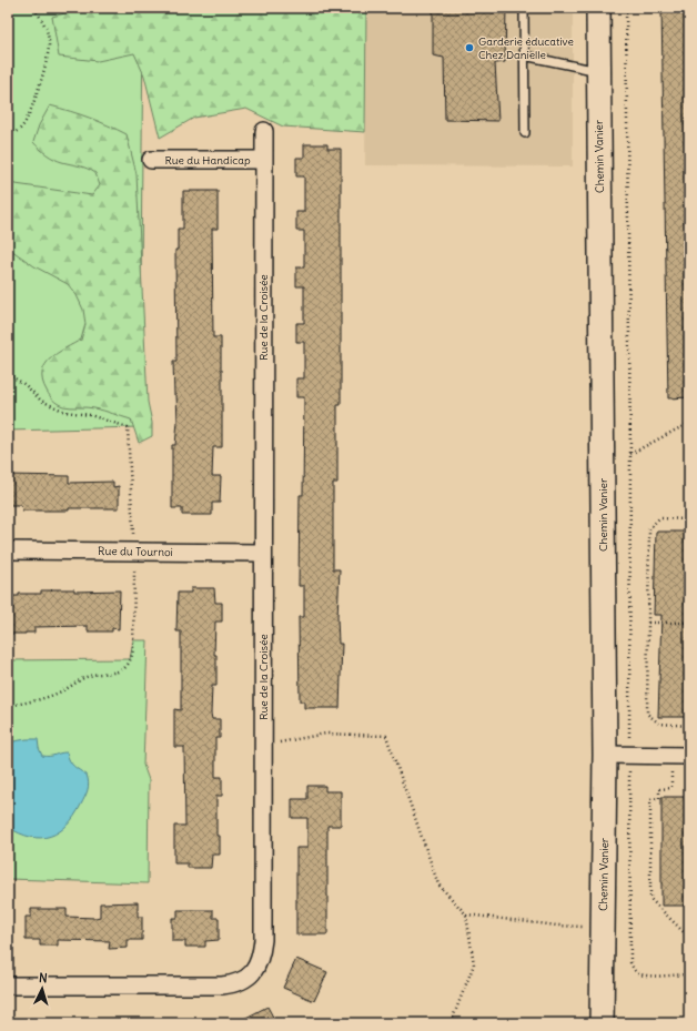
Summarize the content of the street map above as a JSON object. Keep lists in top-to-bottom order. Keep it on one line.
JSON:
{"streets":{"main road":["Chemin Vanier"],"street":["Rue du Handicap","Rue de la Croisée","Rue du Tournoi"]},"crossings":[["Rue du Handicap","Rue de la Croisée"],["Rue de la Croisée","Rue du Tournoi"]],"places":["Garderie éducative Chez Danielle"],"north":"top"}
